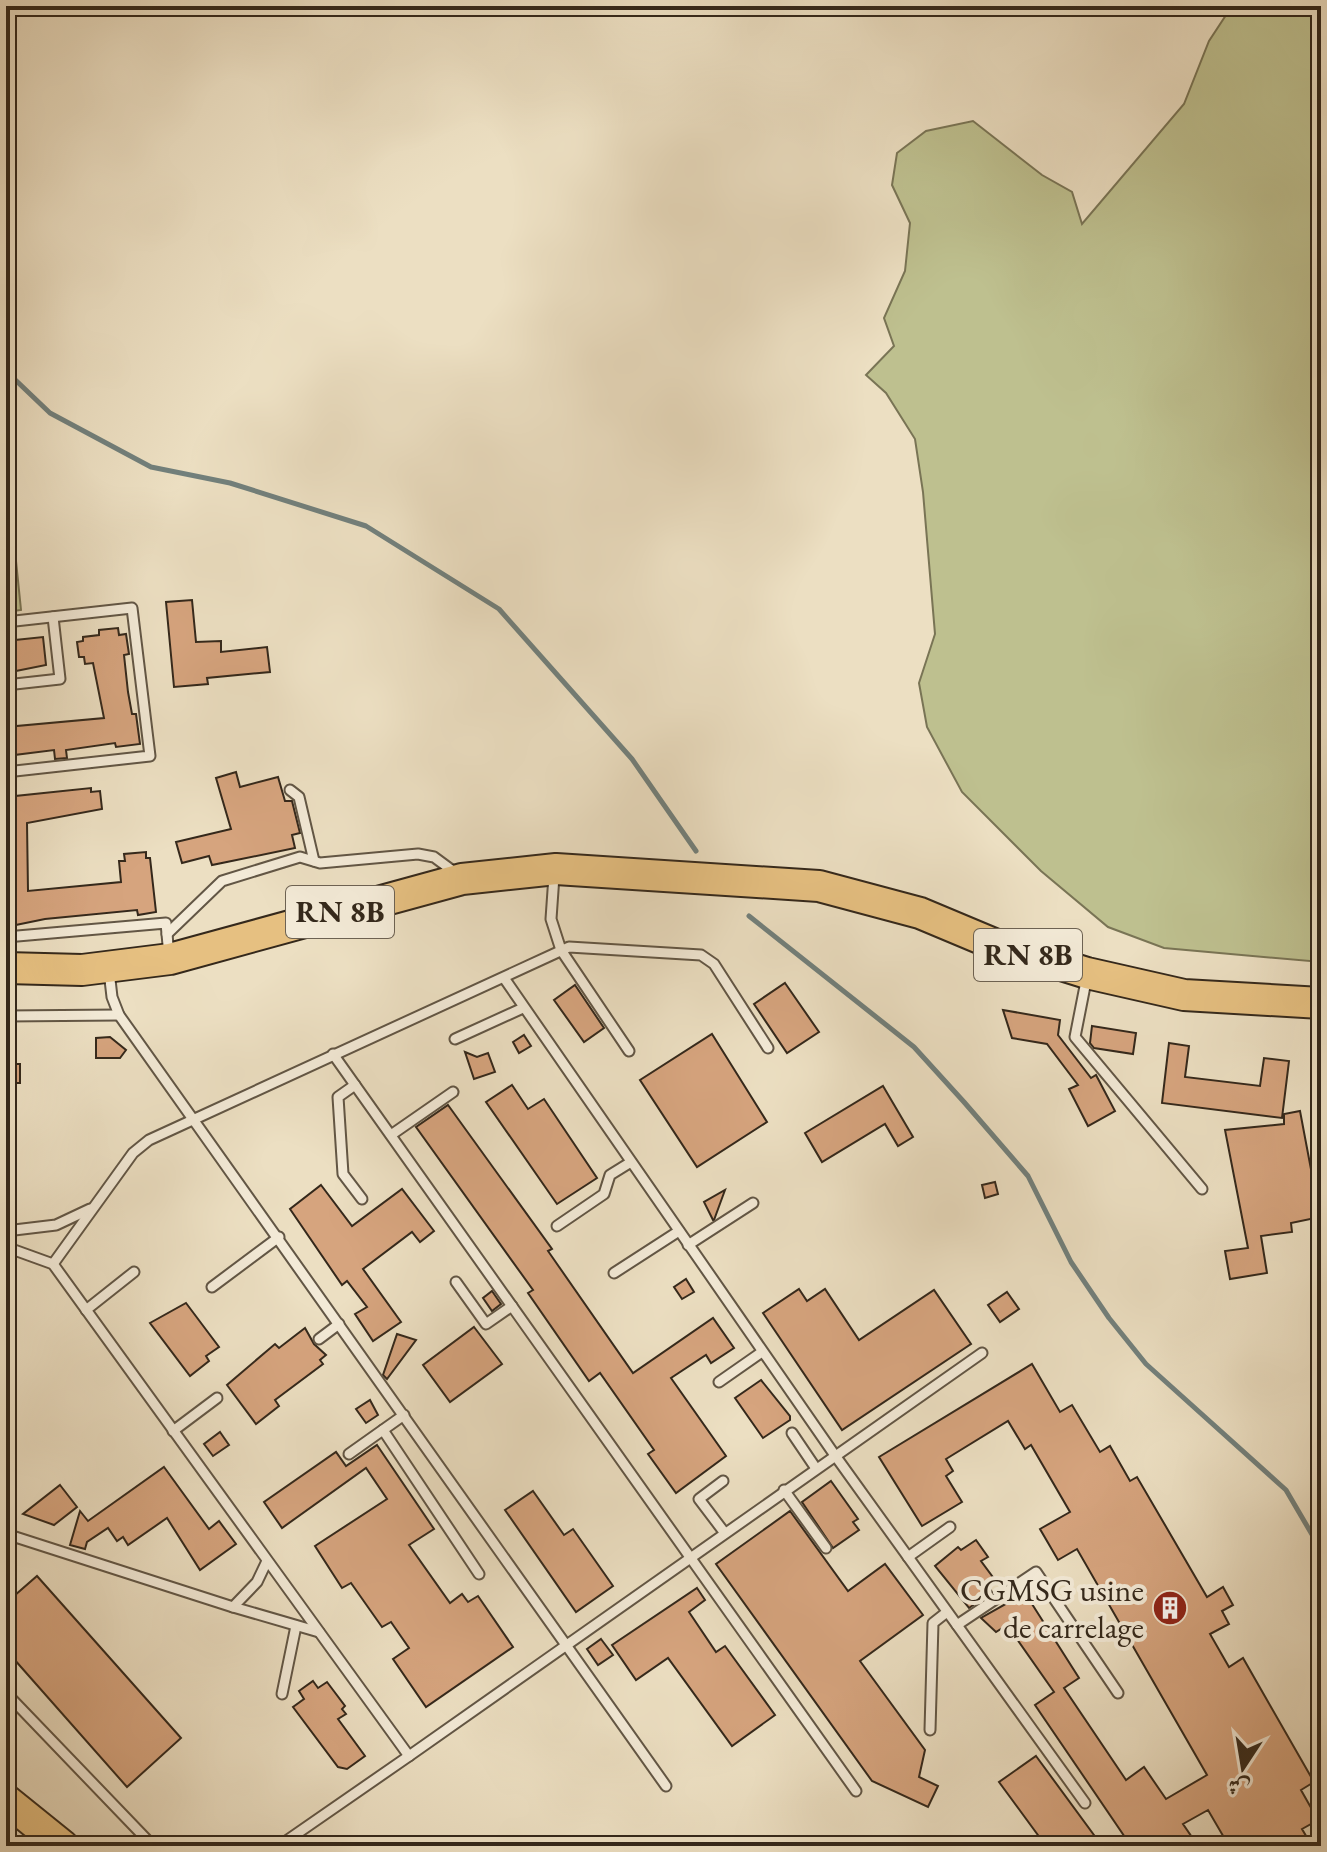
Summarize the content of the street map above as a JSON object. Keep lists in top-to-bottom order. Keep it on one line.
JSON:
{"streets":{"main road":["RN 8B"]},"places":{"building":["CGMSG usine de carrelage"]},"north":"bottom"}
